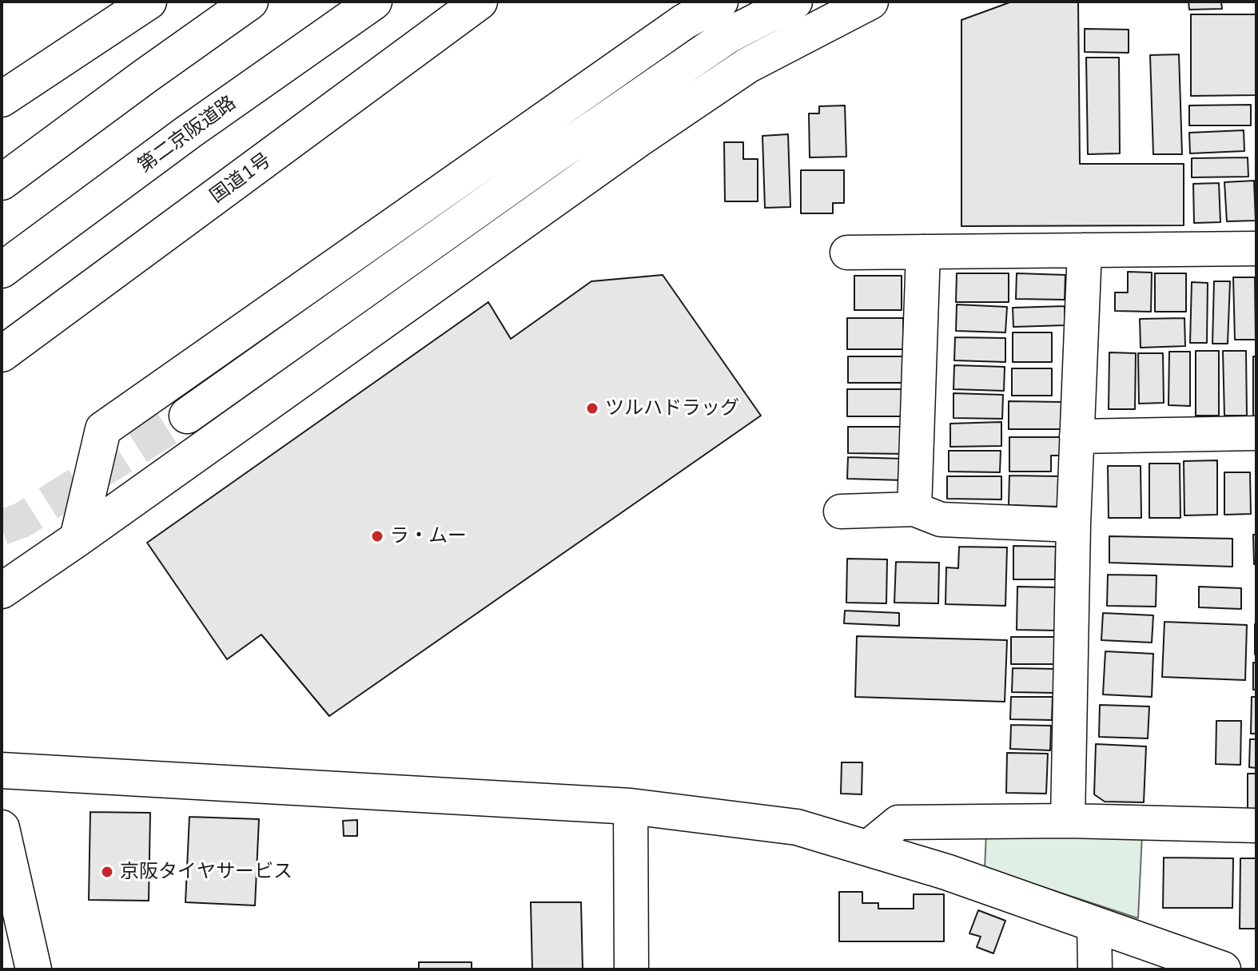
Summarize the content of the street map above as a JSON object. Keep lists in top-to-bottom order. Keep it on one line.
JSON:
{"streets":{"main road":["第二京阪道路","国道1号"]},"places":["ツルハドラッグ","ラ・ムー","京阪タイヤサービス"]}
